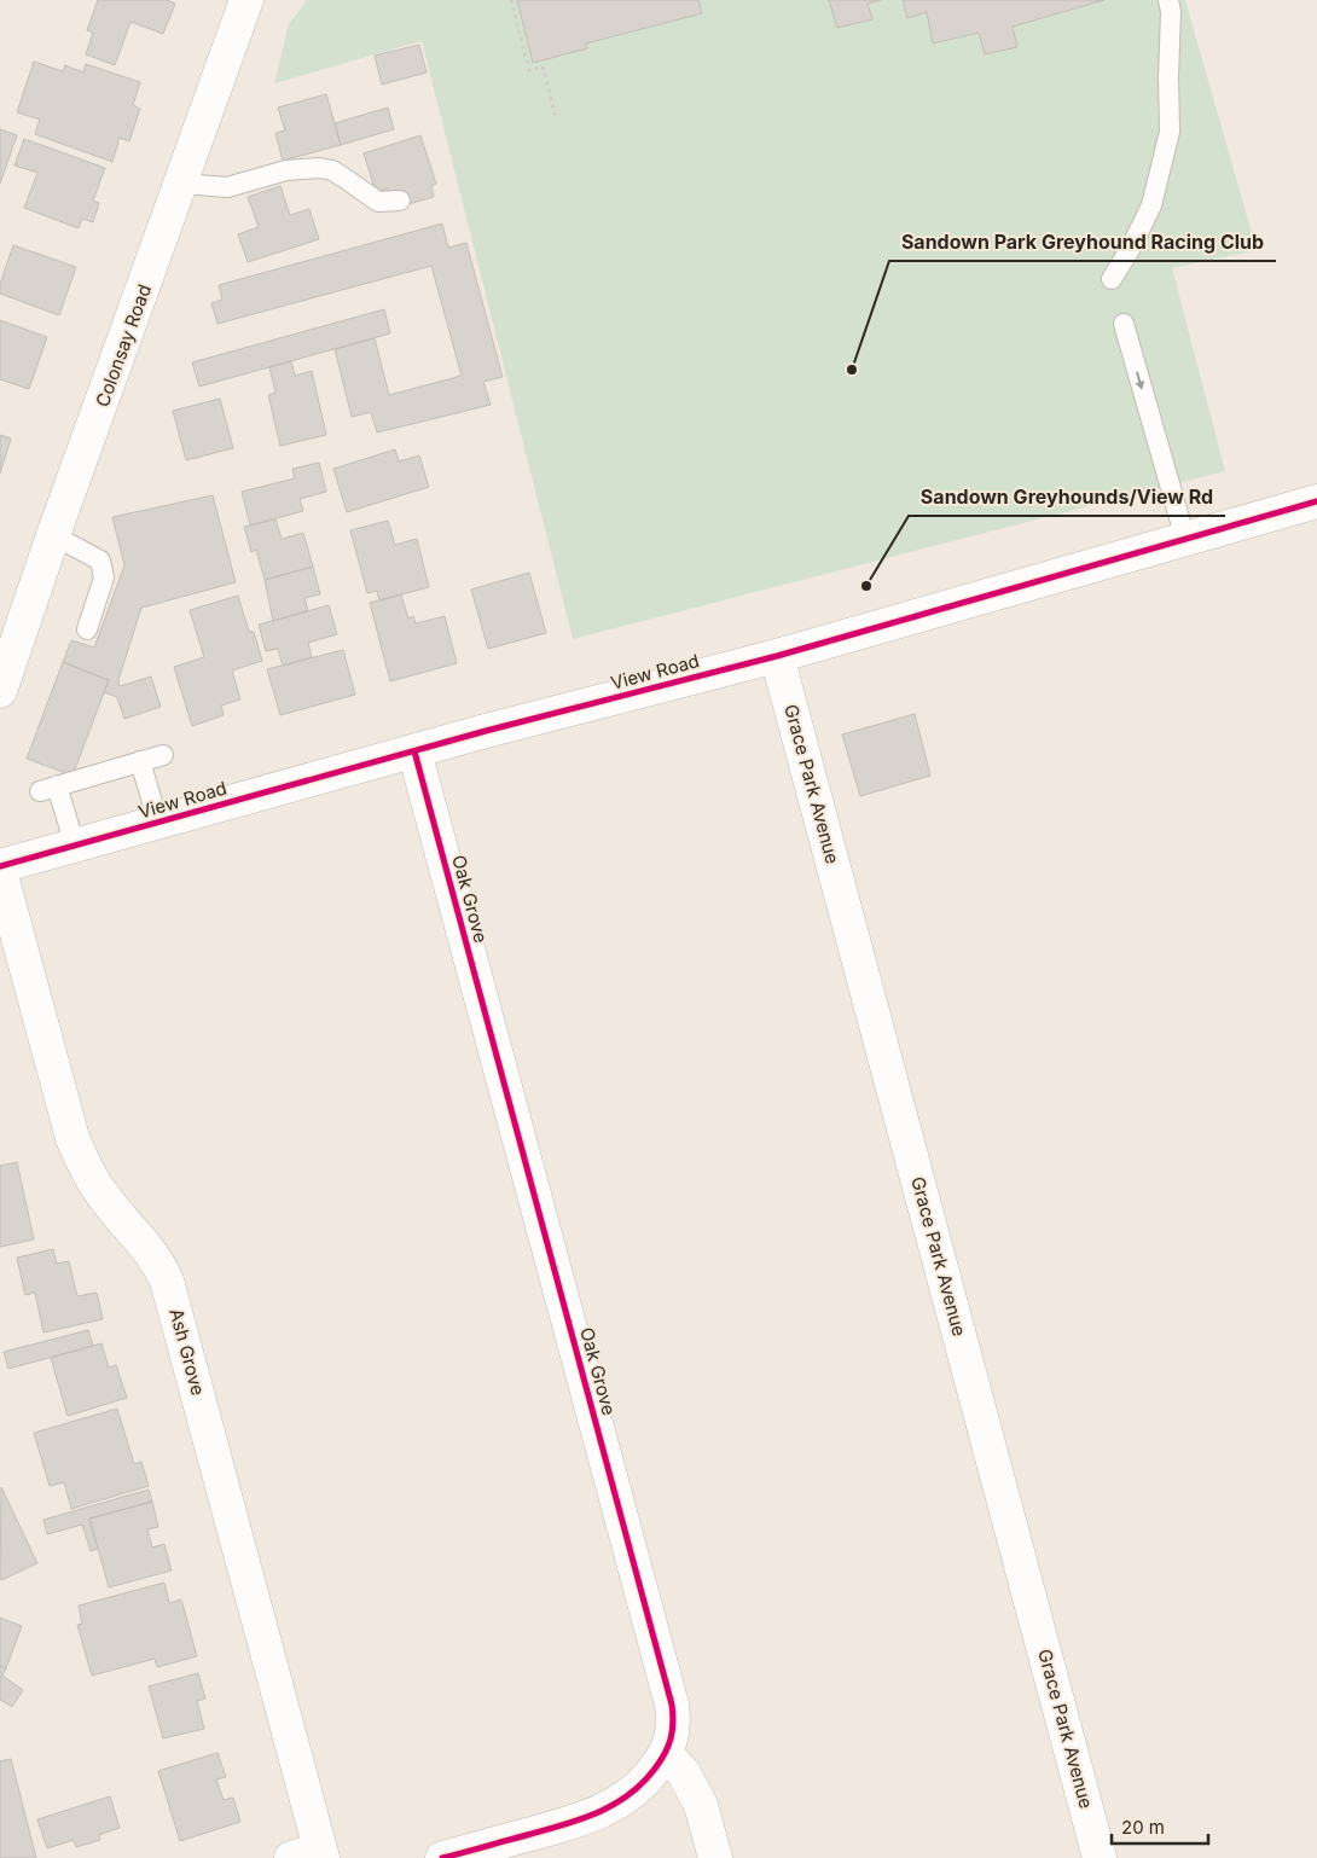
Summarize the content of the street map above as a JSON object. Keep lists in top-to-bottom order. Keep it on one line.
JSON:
{"streets":{"street":["Colonsay Road","View Road","Grace Park Avenue","Oak Grove","Ash Grove"]},"crossings":[["View Road","Grace Park Avenue"],["View Road","Oak Grove"]],"places":["Sandown Park Greyhound Racing Club","Sandown Greyhounds/View Rd"],"scale_bar":"20 m"}
